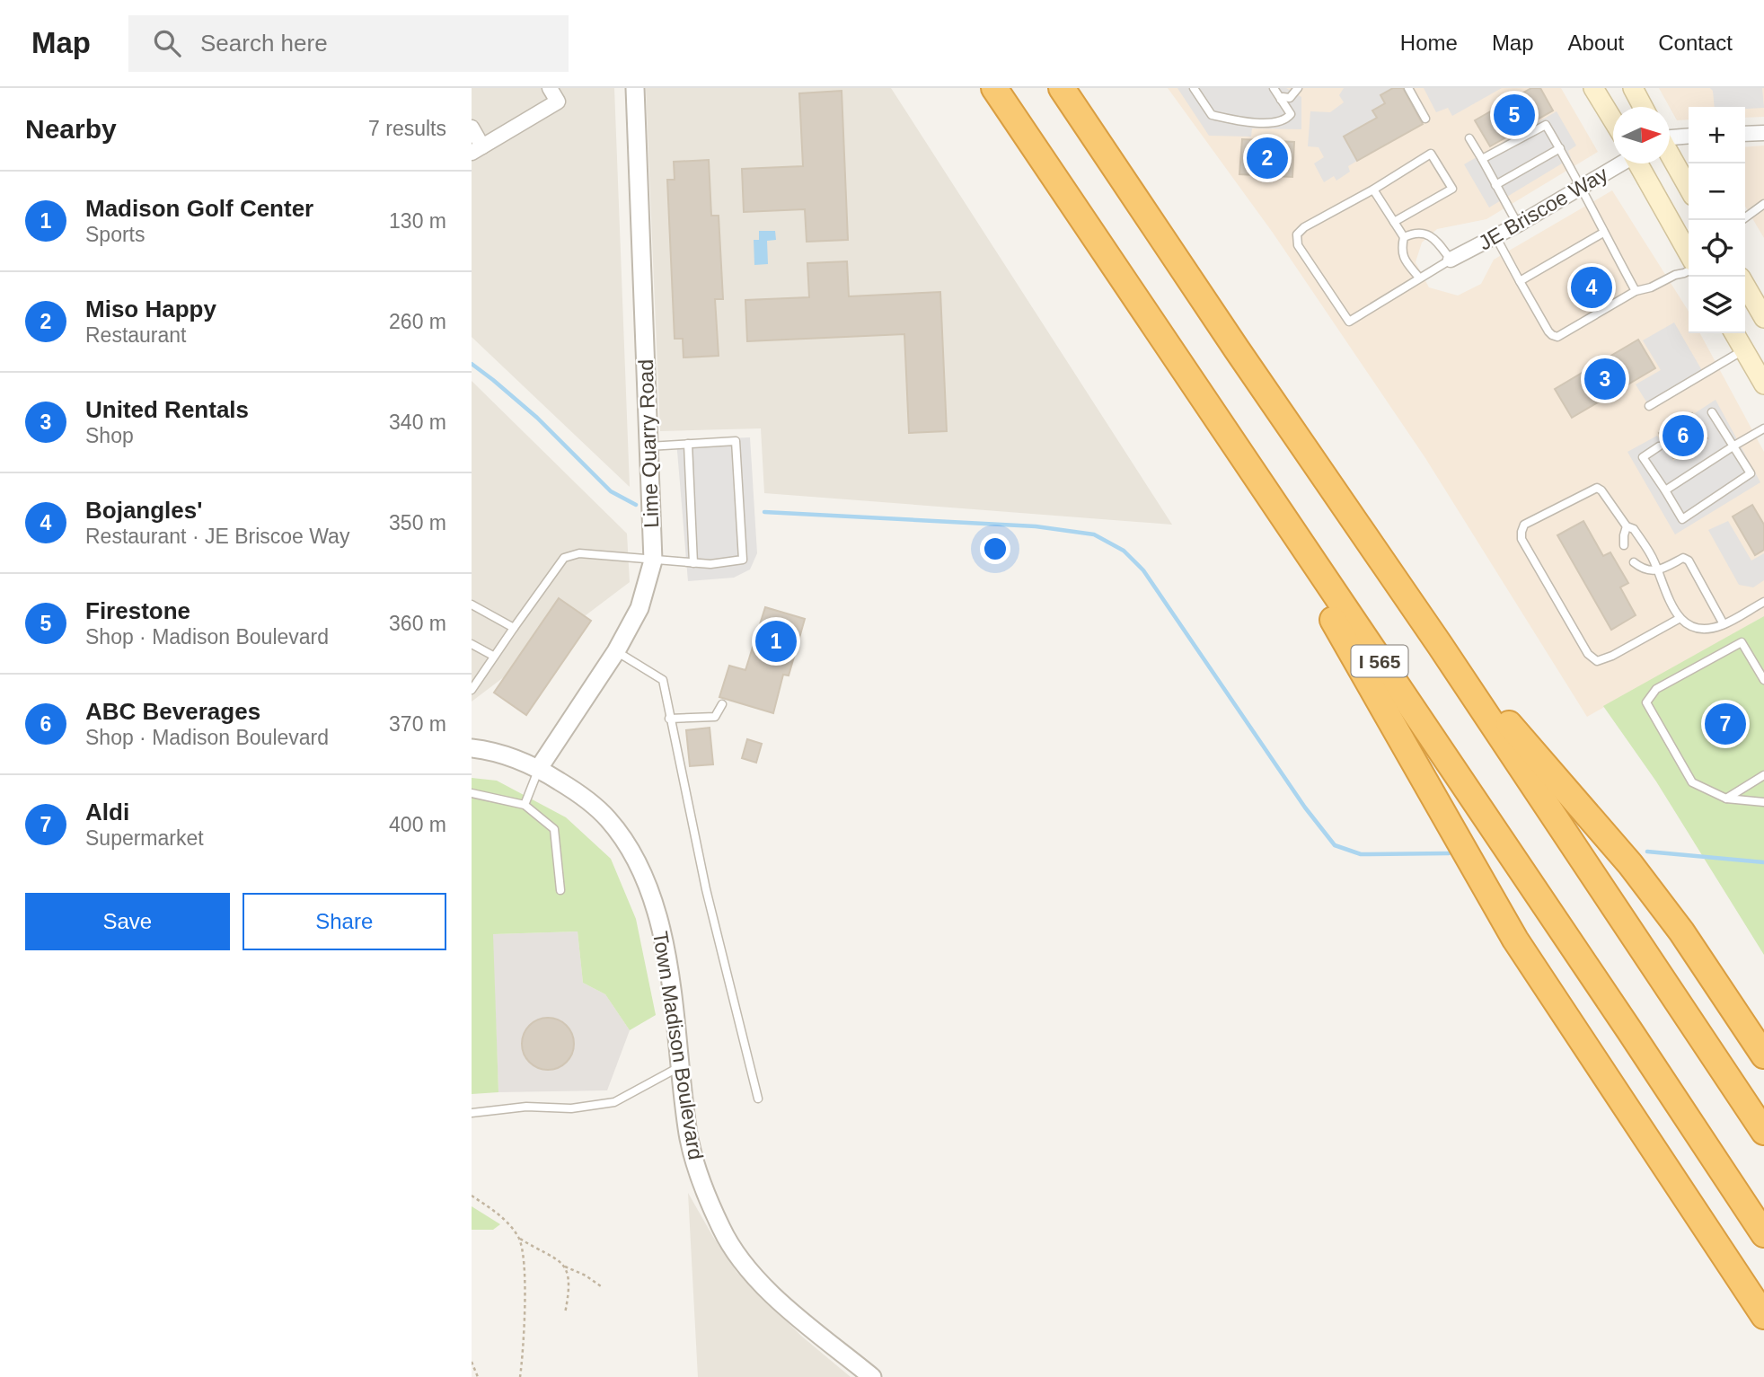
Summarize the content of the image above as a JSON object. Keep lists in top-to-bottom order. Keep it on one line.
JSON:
{"streets":{"highway":["I 565"],"street":["JE Briscoe Way","Lime Quarry Road","Town Madison Boulevard"]},"crossings":[["Lime Quarry Road","Town Madison Boulevard"]],"north":"right","page":{"header":"Map","search":"Search here","nav":["Home","Map","About","Contact"],"heading":["Nearby","7 results"],"pins":["5","2","4","3","6","1","7"],"map_buttons":["+","−"],"list":[{"mark":"1","name":"Madison Golf Center","note":"Sports","value":"130 m"},{"mark":"2","name":"Miso Happy","note":"Restaurant","value":"260 m"},{"mark":"3","name":"United Rentals","note":"Shop","value":"340 m"},{"mark":"4","name":"Bojangles'","note":"Restaurant · JE Briscoe Way","value":"350 m"},{"mark":"5","name":"Firestone","note":"Shop · Madison Boulevard","value":"360 m"},{"mark":"6","name":"ABC Beverages","note":"Shop · Madison Boulevard","value":"370 m"},{"mark":"7","name":"Aldi","note":"Supermarket","value":"400 m"}],"buttons":["Save","Share"]}}
